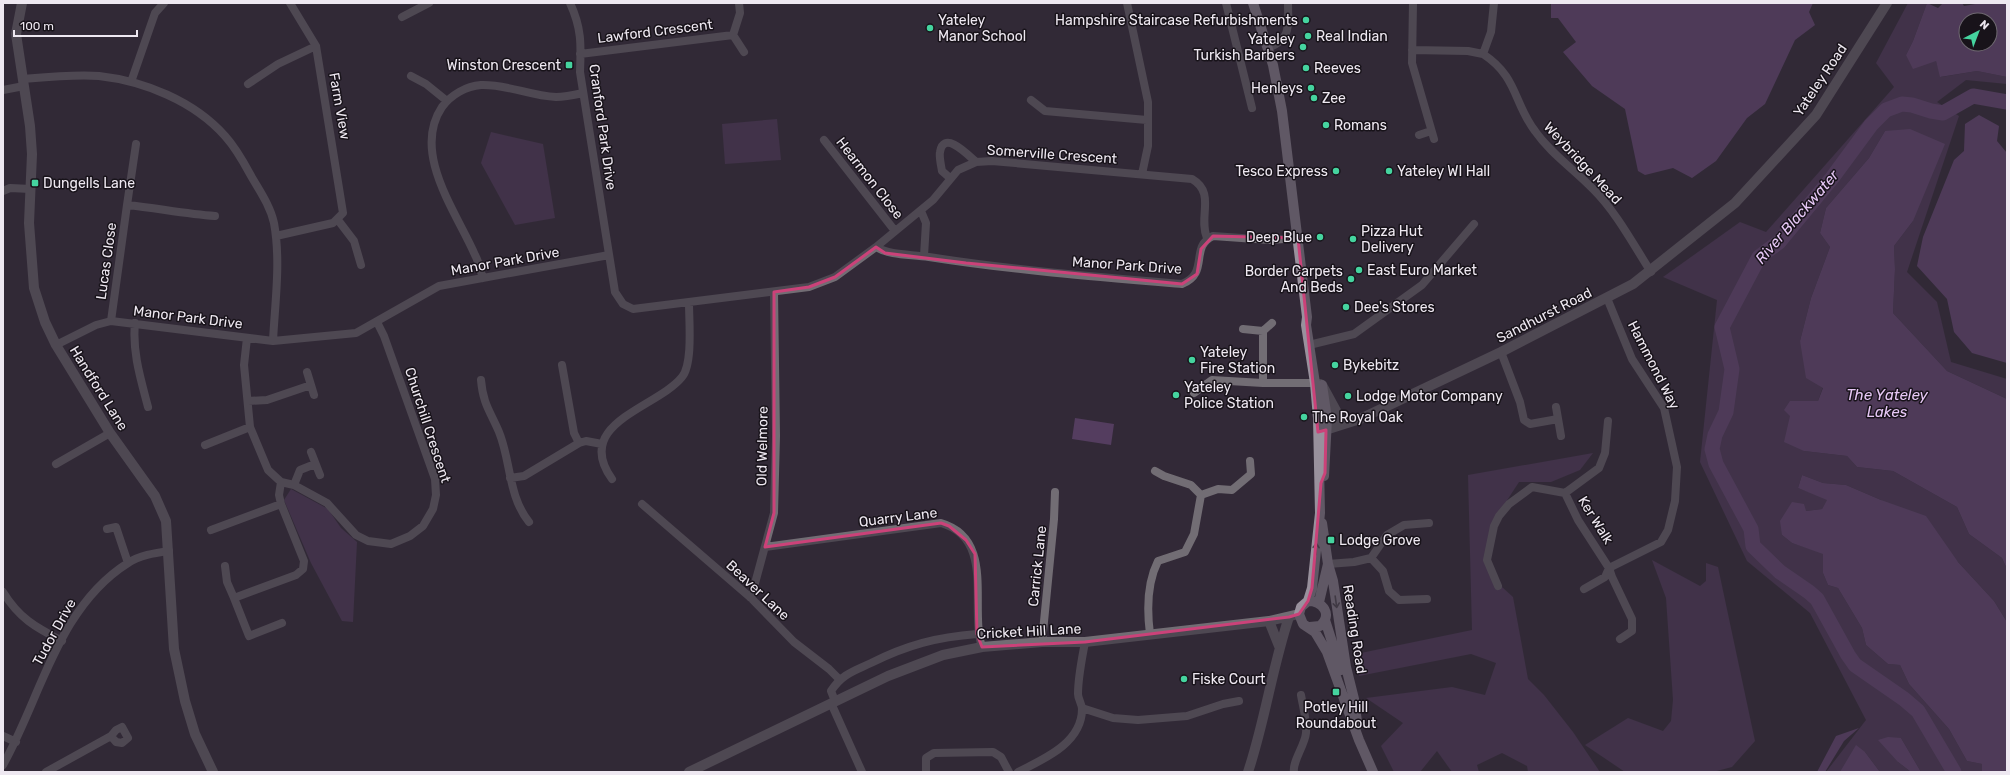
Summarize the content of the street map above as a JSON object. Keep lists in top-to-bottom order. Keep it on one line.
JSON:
{"streets":{"main road":["Reading Road"],"street":["Lawford Crescent","Yateley Road","Farm View","Cranford Park Drive","Somerville Crescent","Weybridge Mead","Hearmon Close","Lucas Close","Manor Park Drive","Sandhurst Road","Hammond Way","Handford Lane","Churchill Crescent","Old Welmore","Quarry Lane","Ker Walk","Carrick Lane","Beaver Lane","Cricket Hill Lane","Tudor Drive"]},"crossings":[["Lawford Crescent","Cranford Park Drive"],["Yateley Road","Sandhurst Road"],["Cranford Park Drive","Manor Park Drive"],["Somerville Crescent","Hearmon Close"],["Somerville Crescent","Manor Park Drive"],["Weybridge Mead","Sandhurst Road"],["Lucas Close","Manor Park Drive"],["Manor Park Drive","Handford Lane"],["Manor Park Drive","Churchill Crescent"],["Sandhurst Road","Hammond Way"],["Sandhurst Road","Reading Road"],["Hammond Way","Ker Walk"],["Handford Lane","Tudor Drive"],["Old Welmore","Quarry Lane"],["Old Welmore","Beaver Lane"],["Quarry Lane","Cricket Hill Lane"],["Carrick Lane","Cricket Hill Lane"],["Beaver Lane","Cricket Hill Lane"],["Reading Road","Cricket Hill Lane"]],"water":["River Blackwater","The Yateley Lakes"],"places":{"other":["Hampshire Staircase Refurbishments","Yateley Manor School","Real Indian","Yateley Turkish Barbers","Reeves","Henleys","Zee","Romans","Tesco Express","Yateley WI Hall","Deep Blue","Pizza Hut Delivery","East Euro Market","Border Carpets And Beds","Dee's Stores","Yateley Fire Station","Bykebitz","Yateley Police Station","Lodge Motor Company","The Royal Oak","Fiske Court"],"transit":["Winston Crescent","Dungells Lane","Lodge Grove","Potley Hill Roundabout"]},"scale_bar":"100 m","north":"top right"}
